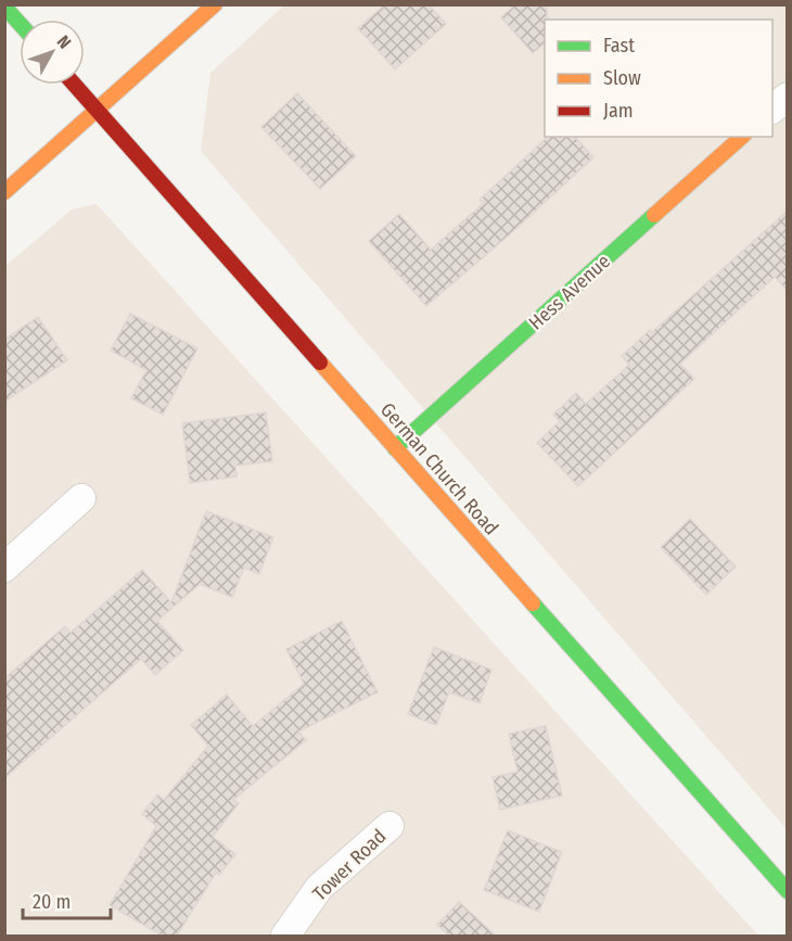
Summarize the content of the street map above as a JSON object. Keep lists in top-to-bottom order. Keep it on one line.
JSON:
{"streets":{"street":["Hess Avenue","German Church Road","Tower Road"]},"crossings":[["Hess Avenue","German Church Road"]],"legend":["Fast","Slow","Jam"],"scale_bar":"20 m","north":"top right"}
